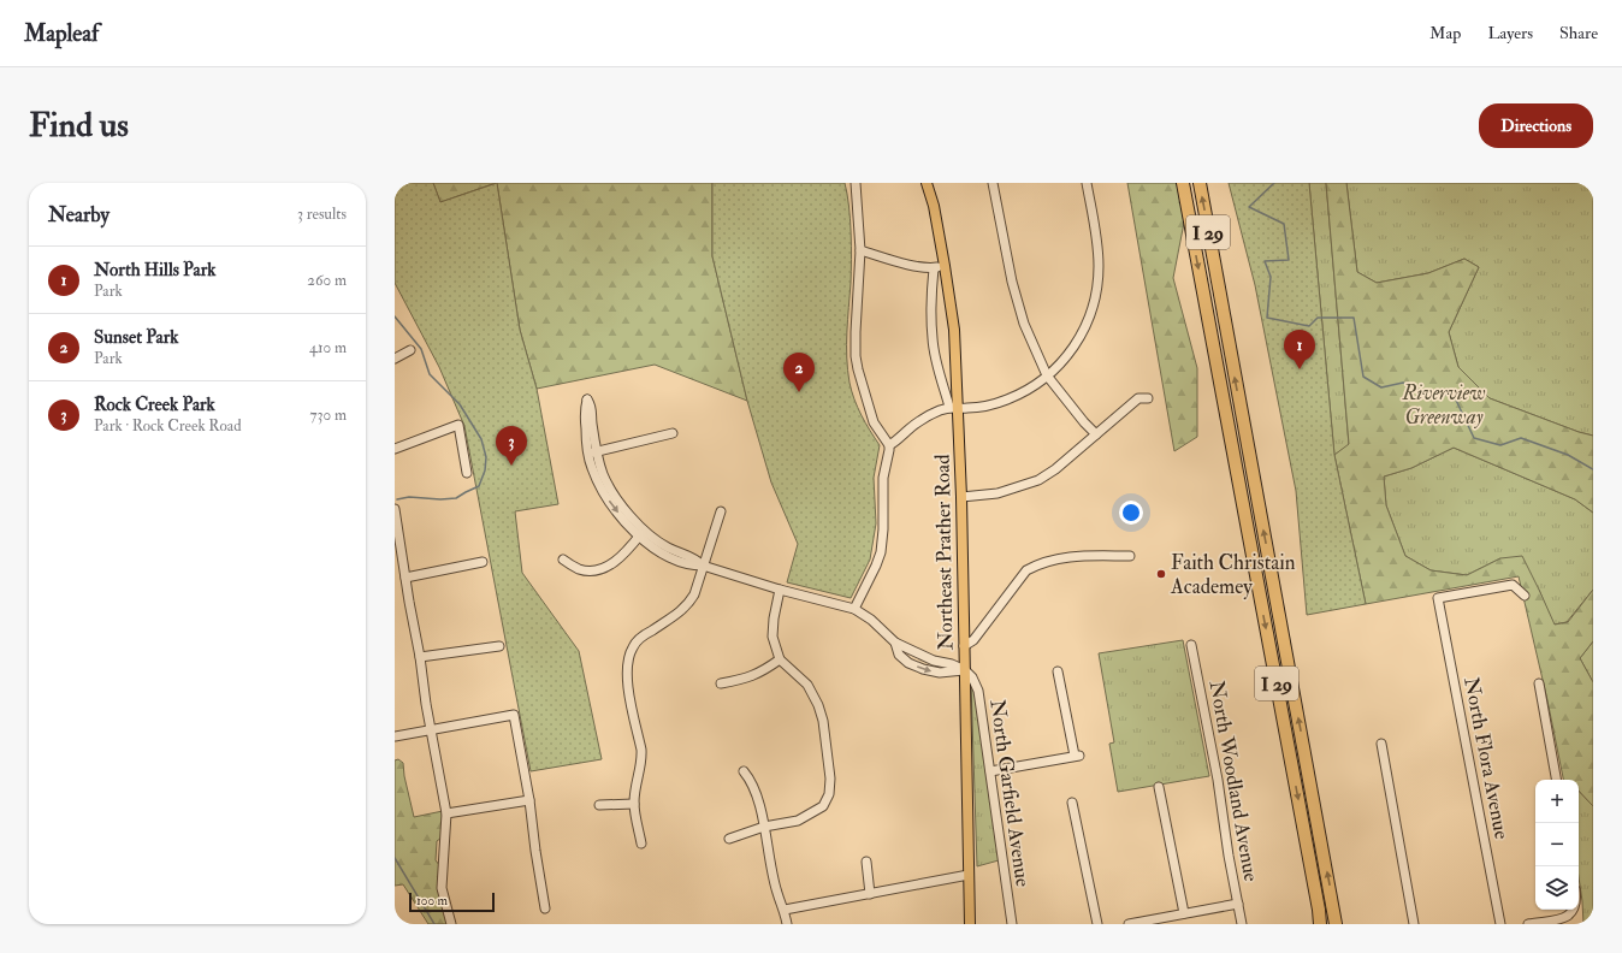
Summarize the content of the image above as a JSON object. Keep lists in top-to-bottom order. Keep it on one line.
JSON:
{"streets":{"highway":["I 29"],"main road":["Northeast Prather Road"],"street":["North Flora Avenue","North Woodland Avenue","North Garfield Avenue"]},"crossings":[["Northeast Prather Road","North Garfield Avenue"]],"parks":["Riverview Greenway"],"places":["Faith Christain Academey"],"scale_bar":"100 m","page":{"header":"Mapleaf","nav":["Map","Layers","Share"],"buttons":"Directions","title":"Find us","heading":["Nearby","3 results"],"list":[{"mark":"1","name":"North Hills Park","note":"Park","value":"260 m"},{"mark":"2","name":"Sunset Park","note":"Park","value":"410 m"},{"mark":"3","name":"Rock Creek Park","note":"Park · Rock Creek Road","value":"730 m"}],"pins":["1","2","3"],"map_buttons":["+","−"],"scale":"100 m"}}
